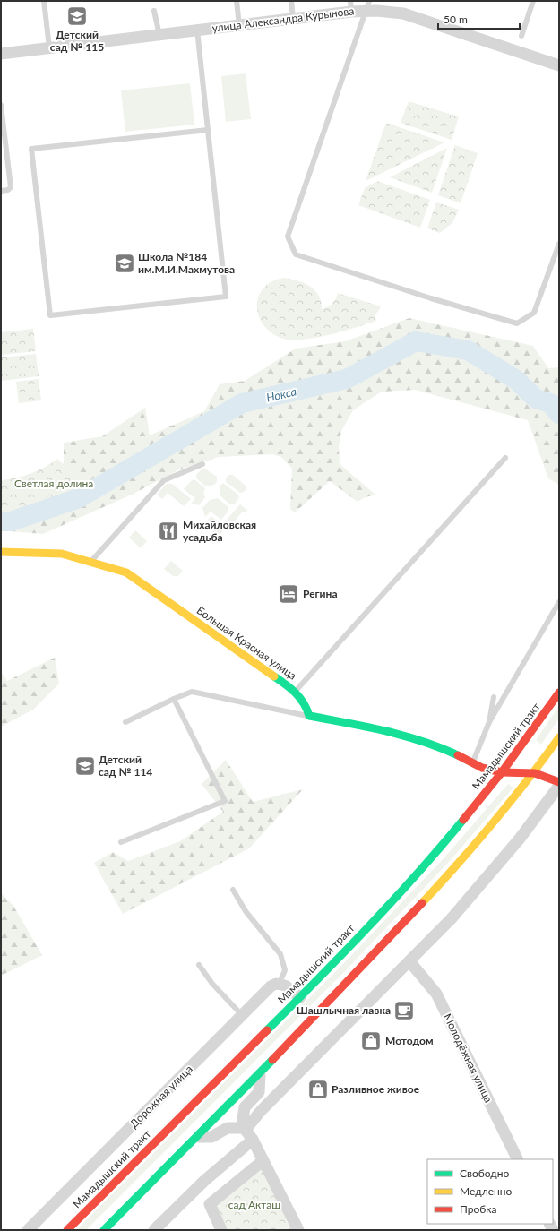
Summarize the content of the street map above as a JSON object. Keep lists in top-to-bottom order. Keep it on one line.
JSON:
{"streets":{"main road":["Большая Красная улица","Мамадышский тракт"],"street":["улица Александра Курынова","Молодёжная улица","Дорожная улица"]},"water":["Нокса"],"parks":["Светлая долина","сад Акташ"],"places":{"school or university":["Детский сад № 115","Школа №184 им.М.И.Махмутова","Детский сад № 114"],"restaurant":["Михайловская усадьба"],"hotel":["Регина"],"cafe":["Шашлычная лавка"],"shop":["Мотодом","Разливное живое"]},"legend":["Свободно","Медленно","Пробка"],"scale_bar":"50 m"}
